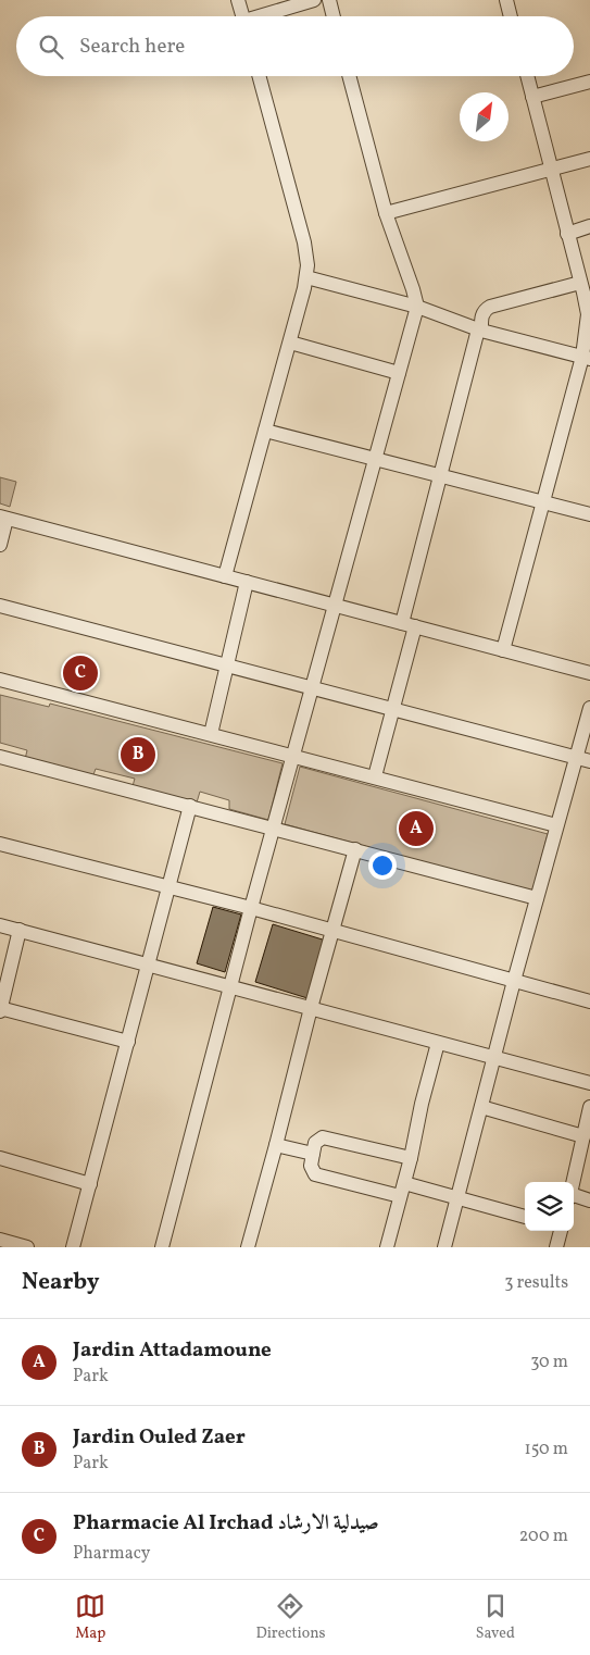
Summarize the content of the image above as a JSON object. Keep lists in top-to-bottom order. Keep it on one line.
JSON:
{"north":"top right","page":{"search":"Search here","pins":["C","B","A"],"heading":["Nearby","3 results"],"list":[{"mark":"A","name":"Jardin Attadamoune","note":"Park","value":"30 m"},{"mark":"B","name":"Jardin Ouled Zaer","note":"Park","value":"150 m"},{"mark":"C","name":"Pharmacie Al Irchad صيدلية الارشاد","note":"Pharmacy","value":"200 m"}],"nav":["Map","Directions","Saved"]}}
